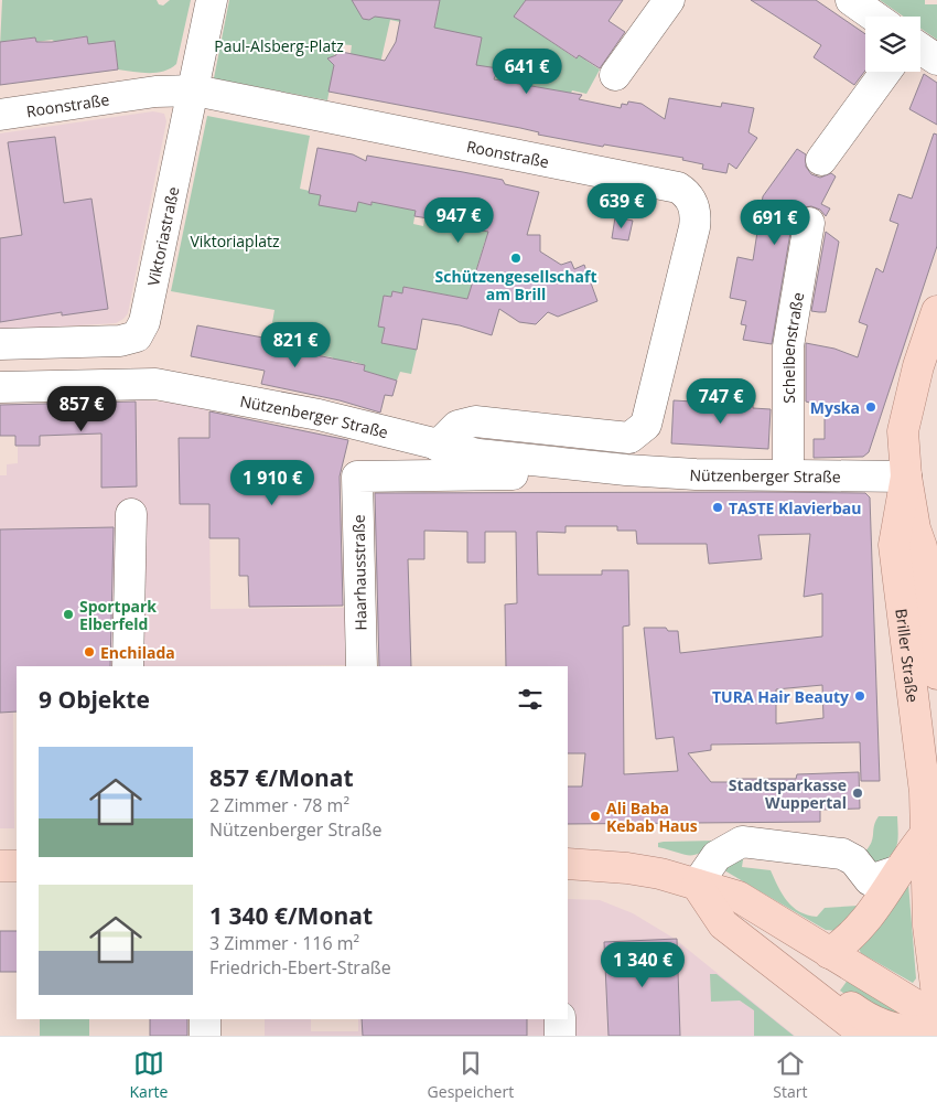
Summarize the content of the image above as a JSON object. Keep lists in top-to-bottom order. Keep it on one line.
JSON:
{"streets":{"main road":["Briller Straße"],"street":["Roonstraße","Viktoriastraße","Scheibenstraße","Nützenberger Straße","Haarhausstraße"]},"crossings":[["Roonstraße","Viktoriastraße"],["Roonstraße","Nützenberger Straße"],["Scheibenstraße","Nützenberger Straße"],["Nützenberger Straße","Haarhausstraße"],["Nützenberger Straße","Briller Straße"]],"parks":["Paul-Alsberg-Platz","Viktoriaplatz"],"places":["Schützengesellschaft am Brill","Myska","TASTE Klavierbau","Sportpark Elberfeld","Enchilada","TURA Hair Beauty","Stadtsparkasse Wuppertal","Ali Baba Kebab Haus"],"page":{"price":["641 €","639 €","947 €","691 €","821 €","747 €","857 €","1 910 €","1 340 €"],"heading":"9 Objekte","list":[{"name":"857 €/Monat","note":"2 Zimmer · 78 m² · Nützenberger Straße"},{"name":"1 340 €/Monat","note":"3 Zimmer · 116 m² · Friedrich-Ebert-Straße"}],"tabs":["Karte","Gespeichert","Start"]}}
